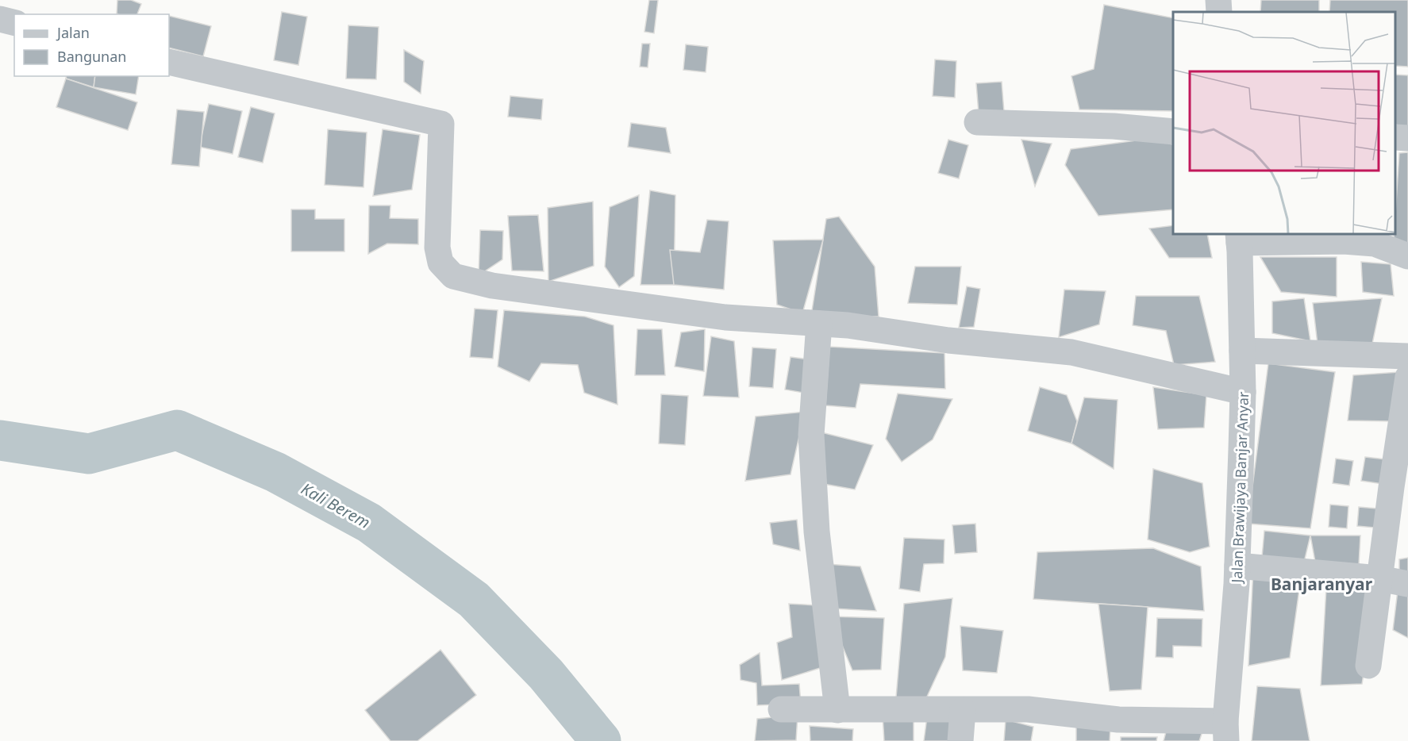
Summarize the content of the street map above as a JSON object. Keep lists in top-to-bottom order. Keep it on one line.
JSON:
{"streets":{"street":["Jalan Brawijaya Banjar Anyar"]},"districts":["Banjaranyar"],"water":["Kali Berem"],"legend":["Jalan","Bangunan"]}
